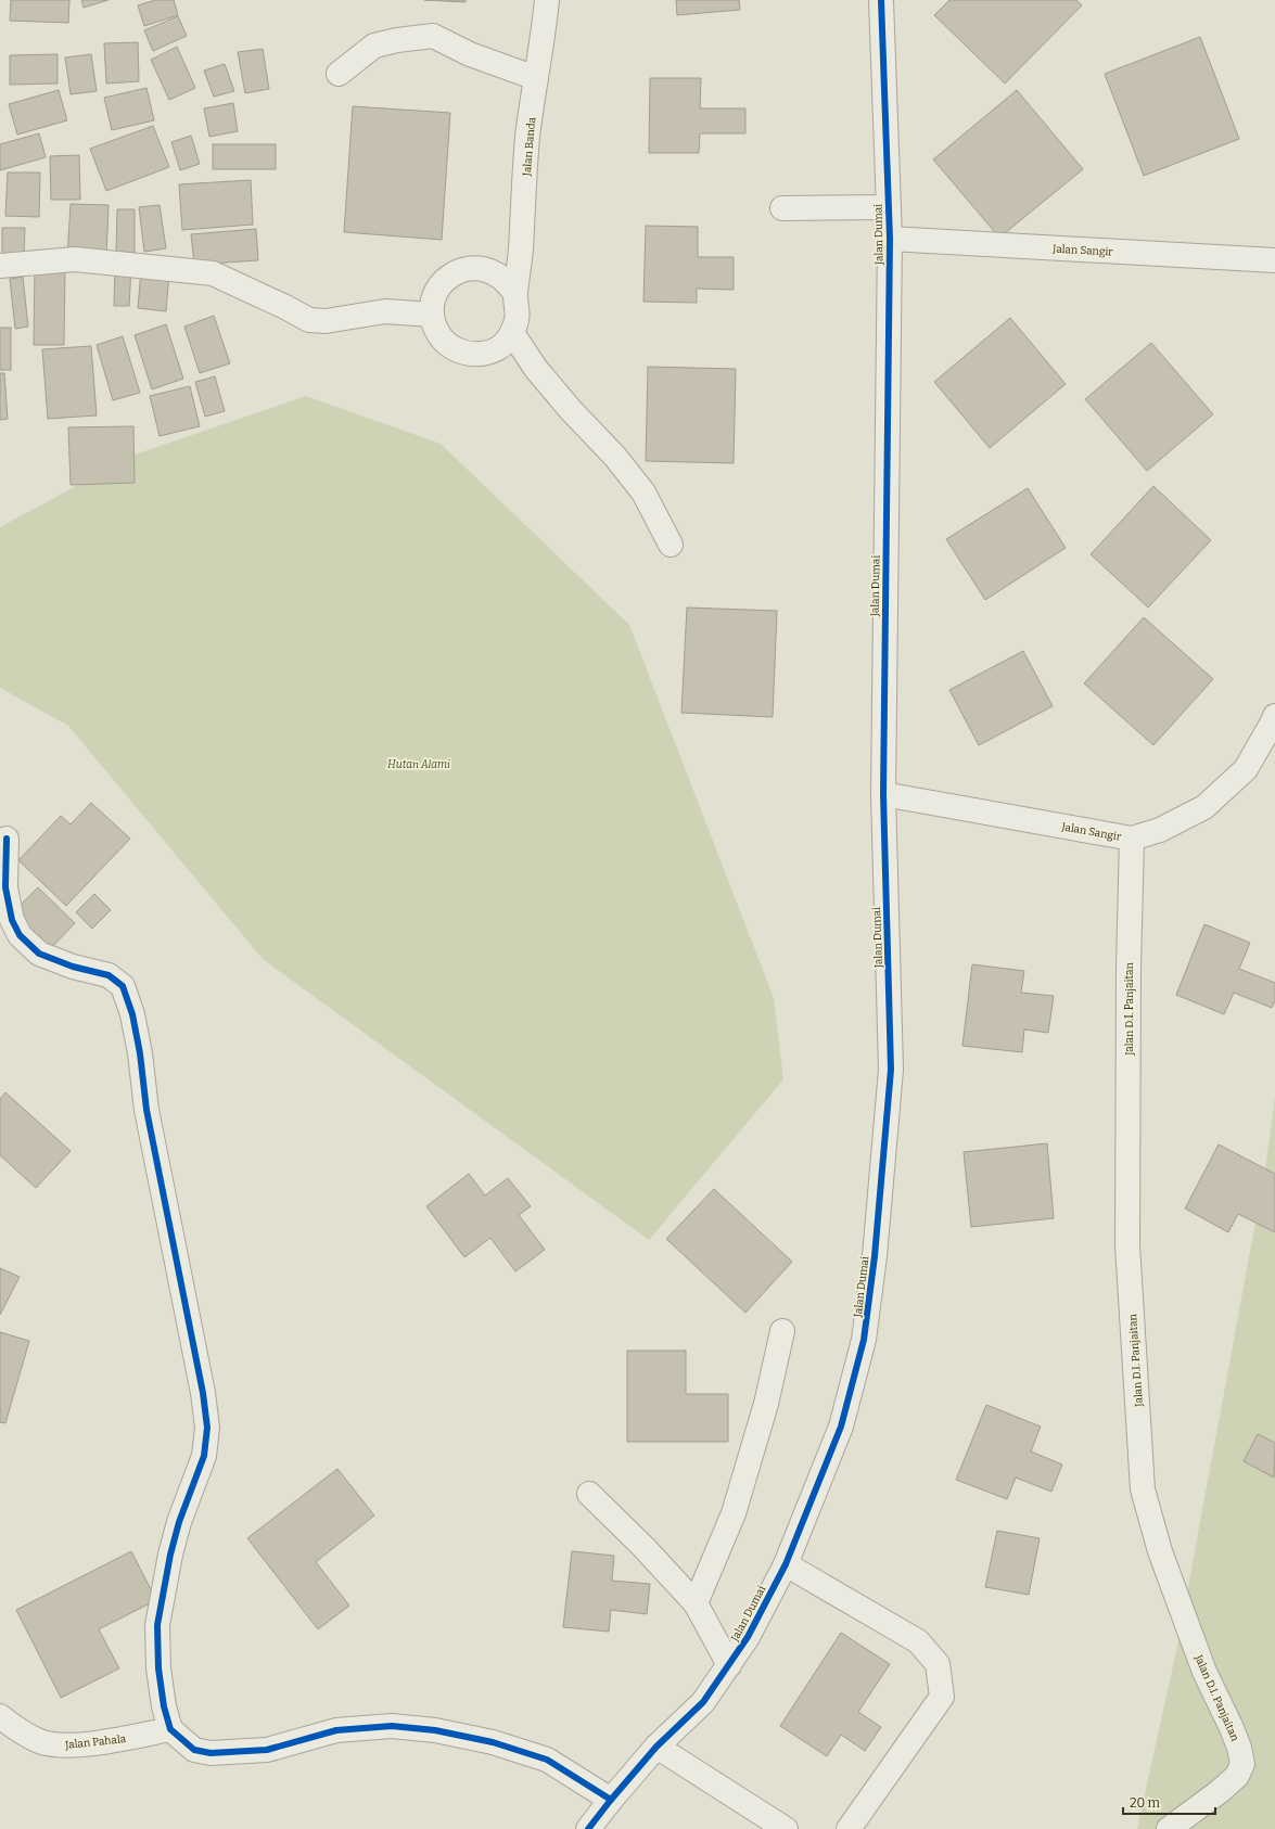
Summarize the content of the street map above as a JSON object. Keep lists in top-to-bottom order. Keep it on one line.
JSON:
{"streets":{"street":["Jalan Banda","Jalan Dumai","Jalan Sangir","Jalan D.I. Panjaitan","Jalan Pahala"]},"crossings":[["Jalan Dumai","Jalan Sangir"],["Jalan Sangir","Jalan D.I. Panjaitan"]],"parks":["Hutan Alami"],"scale_bar":"20 m"}
